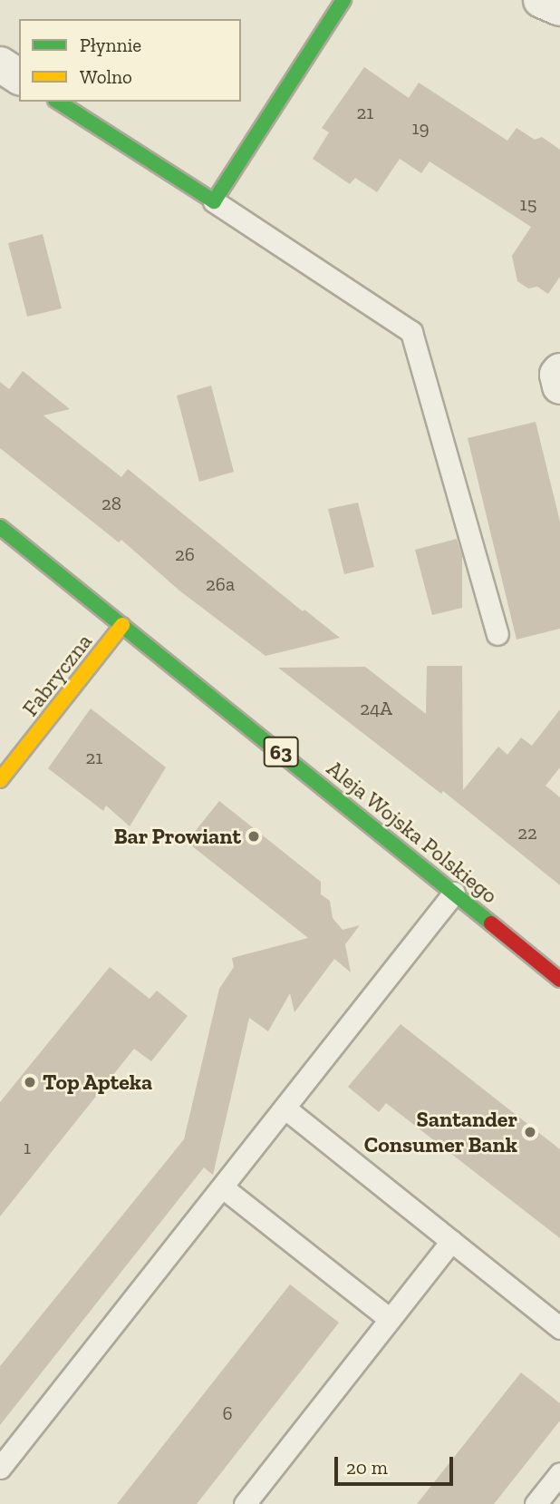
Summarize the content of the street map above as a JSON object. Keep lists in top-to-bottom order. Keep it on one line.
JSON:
{"streets":{"main road":["Fabryczna","63","Aleja Wojska Polskiego"]},"crossings":[["Fabryczna","Aleja Wojska Polskiego"]],"places":["Bar Prowiant","Top Apteka","Santander Consumer Bank"],"house_numbers":["21","19","15","28","26","26a","24A","21","22","1","6"],"legend":["Płynnie","Wolno"],"scale_bar":"20 m"}
